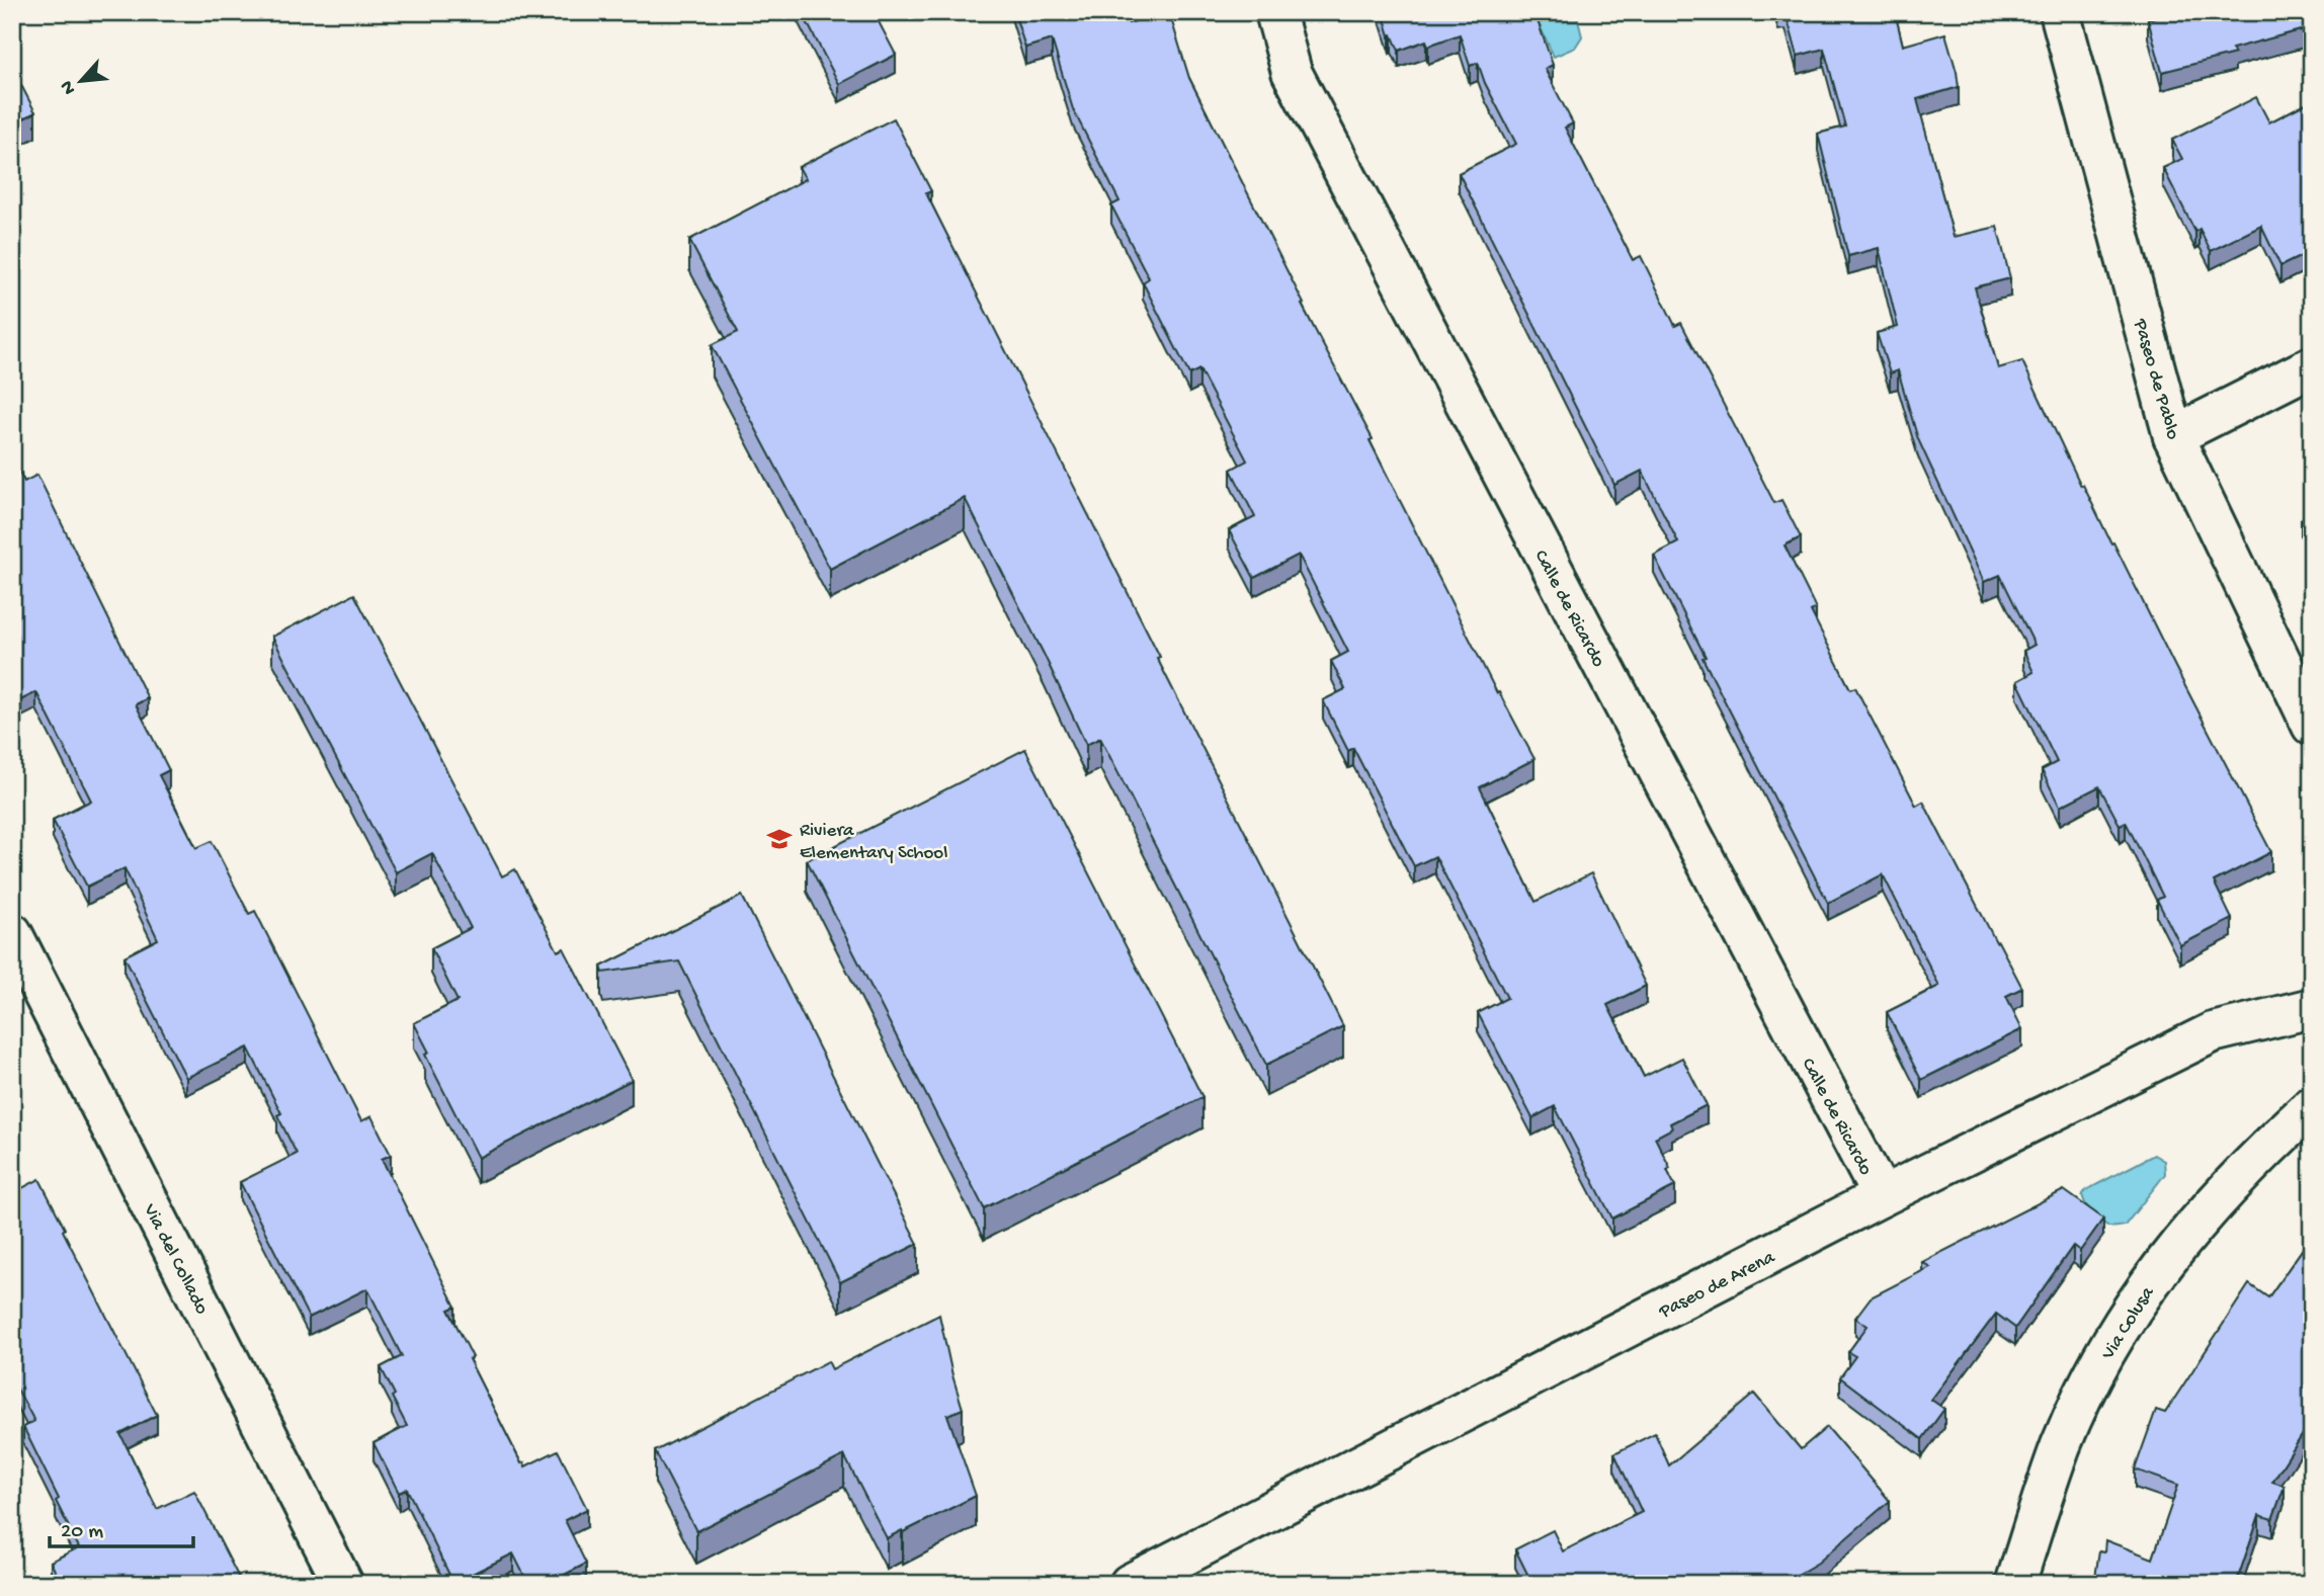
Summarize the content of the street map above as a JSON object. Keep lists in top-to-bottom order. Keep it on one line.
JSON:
{"streets":{"street":["Paseo de Pablo","Calle de Ricardo","Via del Collado","Paseo de Arena","Via Colusa"]},"crossings":[["Calle de Ricardo","Paseo de Arena"]],"places":{"school or university":["Riviera Elementary School"]},"scale_bar":"20 m","north":"bottom left"}
